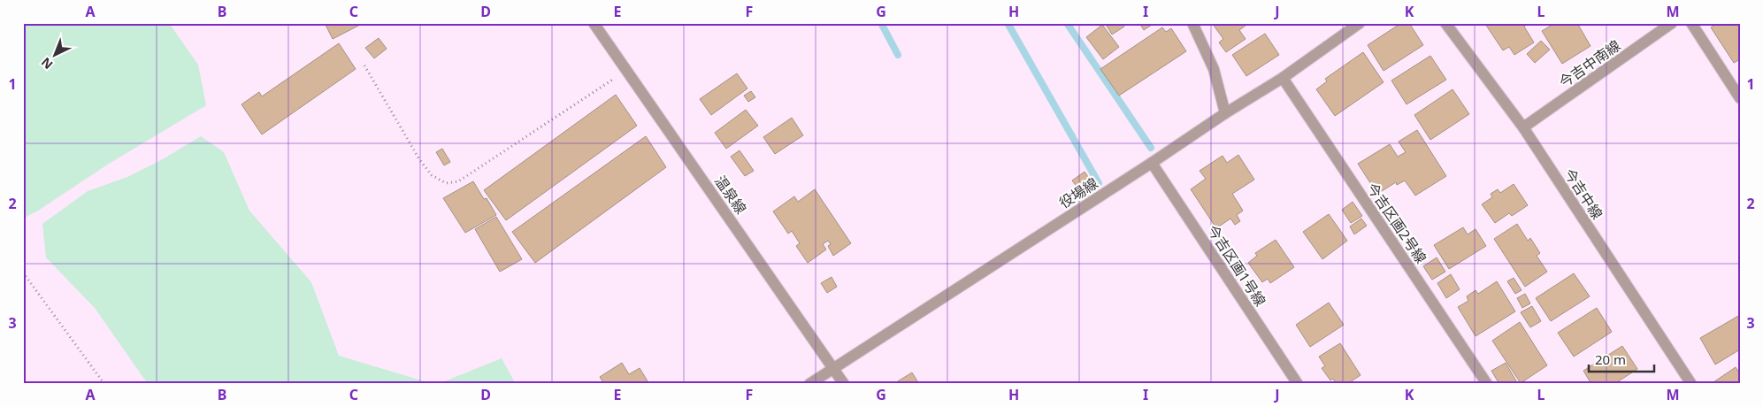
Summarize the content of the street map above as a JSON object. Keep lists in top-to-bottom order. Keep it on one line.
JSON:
{"streets":{"street":["今吉中南線","役場線","今吉中線","温泉線","今吉区画2号線","今吉区画1号線"]},"crossings":[["今吉中南線","今吉中線"],["役場線","温泉線"],["役場線","今吉区画2号線"],["役場線","今吉区画1号線"]],"scale_bar":"20 m","north":"bottom left","grid":{"columns":["A","B","C","D","E","F","G","H","I","J","K","L","M"],"rows":["1","2","3"]}}
